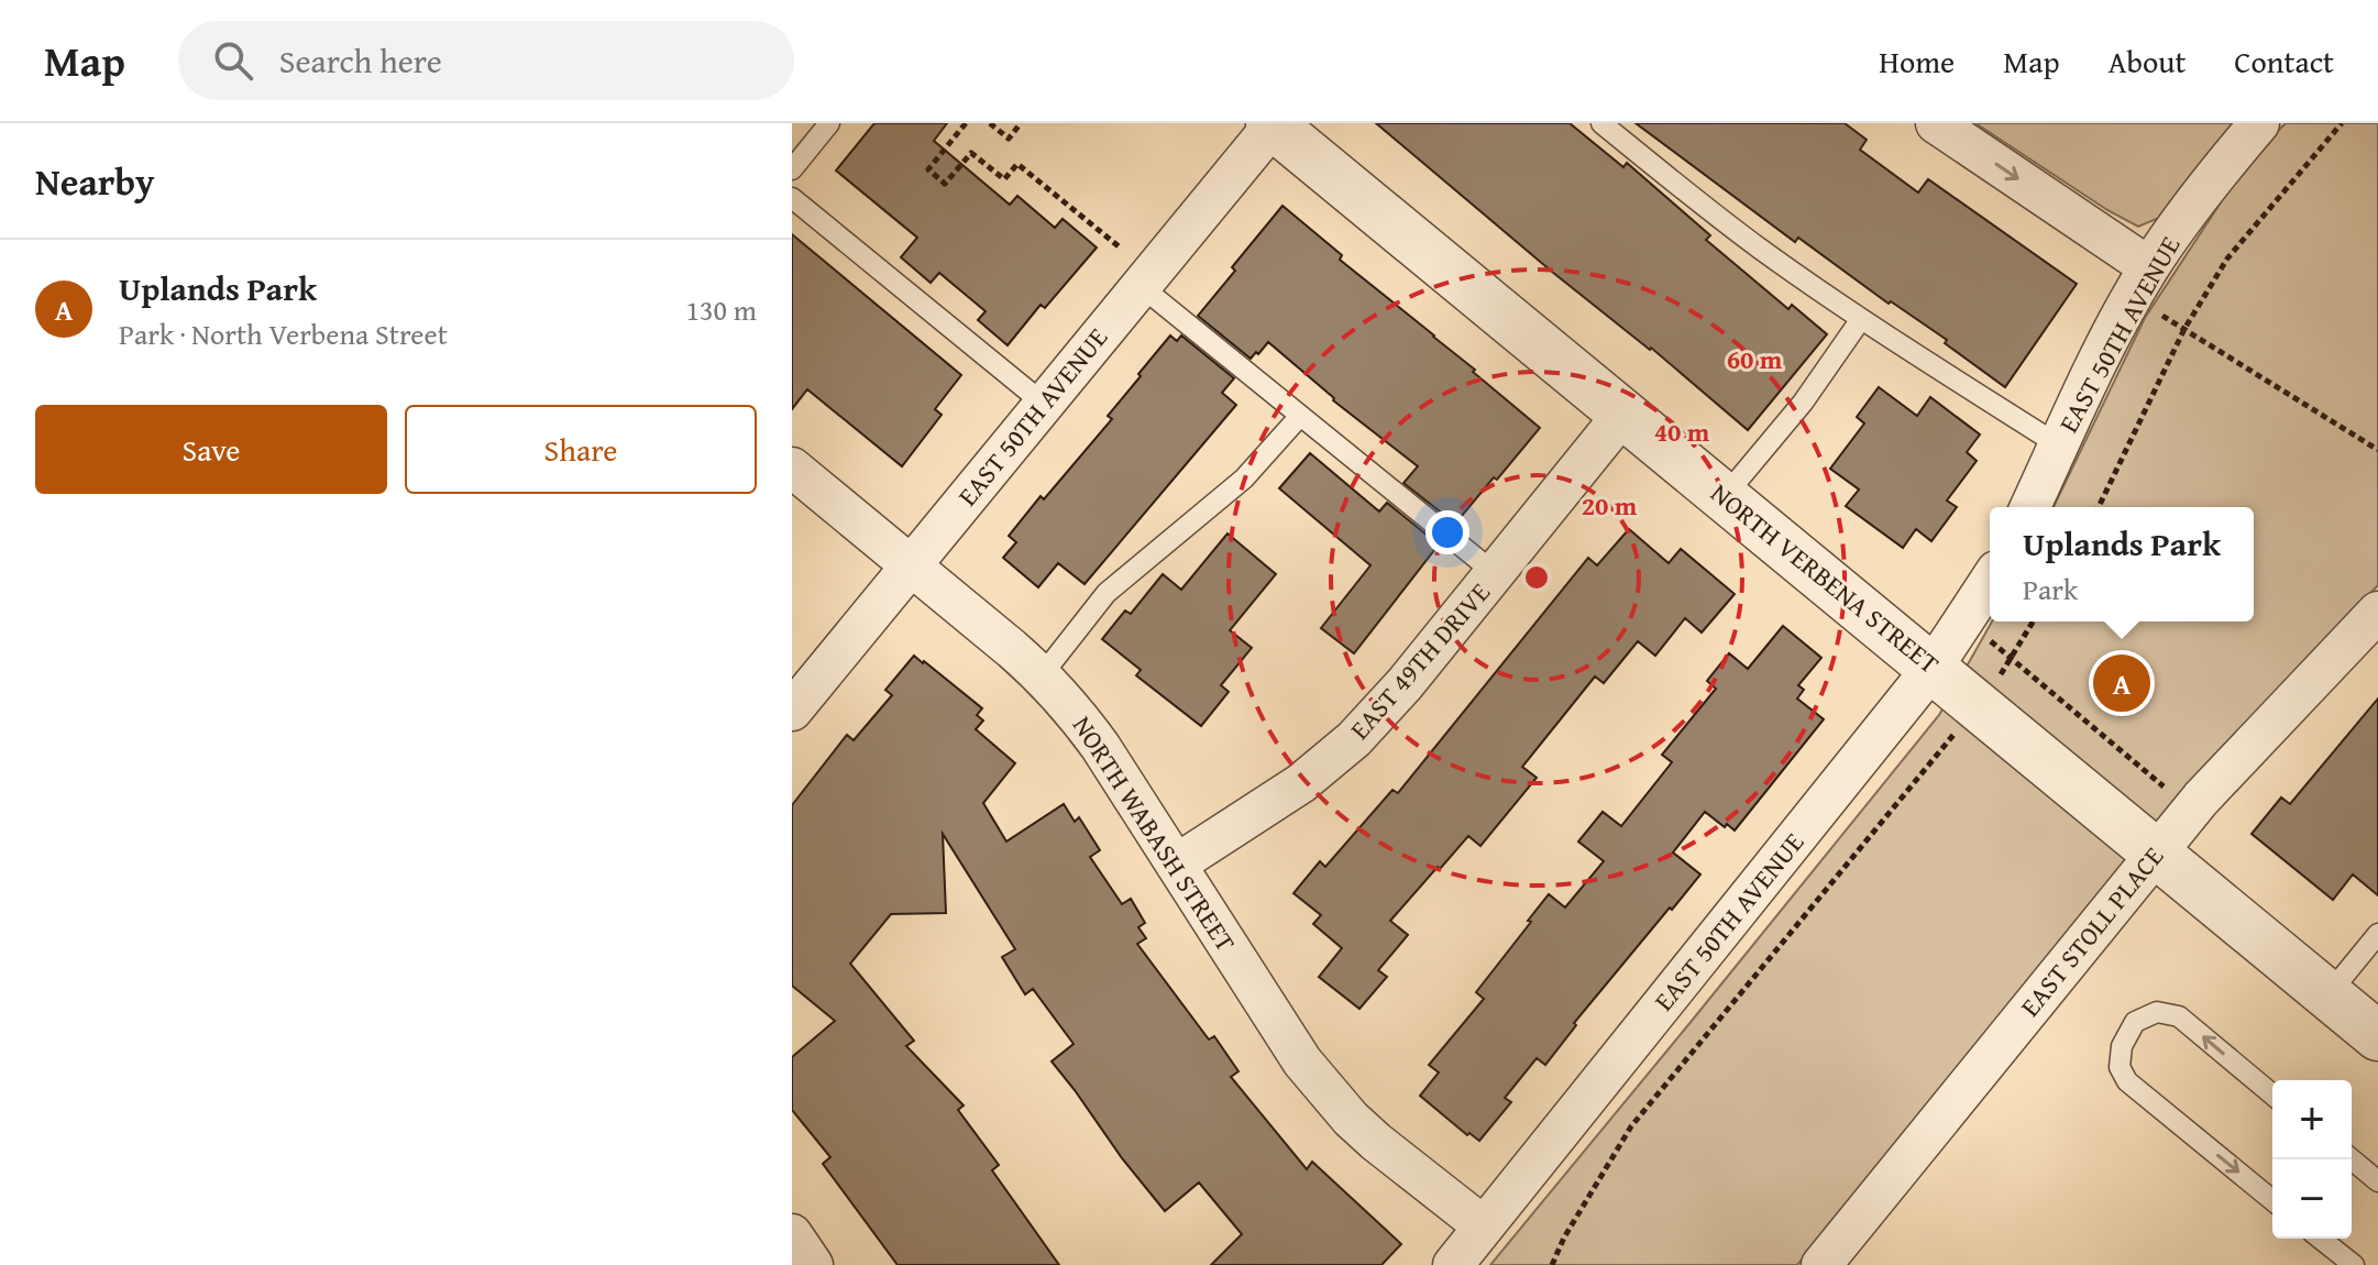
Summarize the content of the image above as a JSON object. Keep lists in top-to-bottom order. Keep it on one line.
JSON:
{"streets":{"street":["EAST 50TH AVENUE","NORTH VERBENA STREET","EAST 49TH DRIVE","NORTH WABASH STREET","EAST STOLL PLACE"]},"crossings":[["EAST 50TH AVENUE","NORTH VERBENA STREET"],["EAST 50TH AVENUE","NORTH WABASH STREET"],["NORTH VERBENA STREET","EAST 49TH DRIVE"],["NORTH VERBENA STREET","EAST STOLL PLACE"],["EAST 49TH DRIVE","NORTH WABASH STREET"]],"page":{"header":"Map","search":"Search here","nav":["Home","Map","About","Contact"],"heading":"Nearby","list":[{"mark":"A","name":"Uplands Park","note":"Park · North Verbena Street","value":"130 m"}],"buttons":["Save","Share"],"popup":["Uplands Park","Park"],"pins":"A","map_buttons":["+","−"]},"rings":["60 m","40 m","20 m"]}
